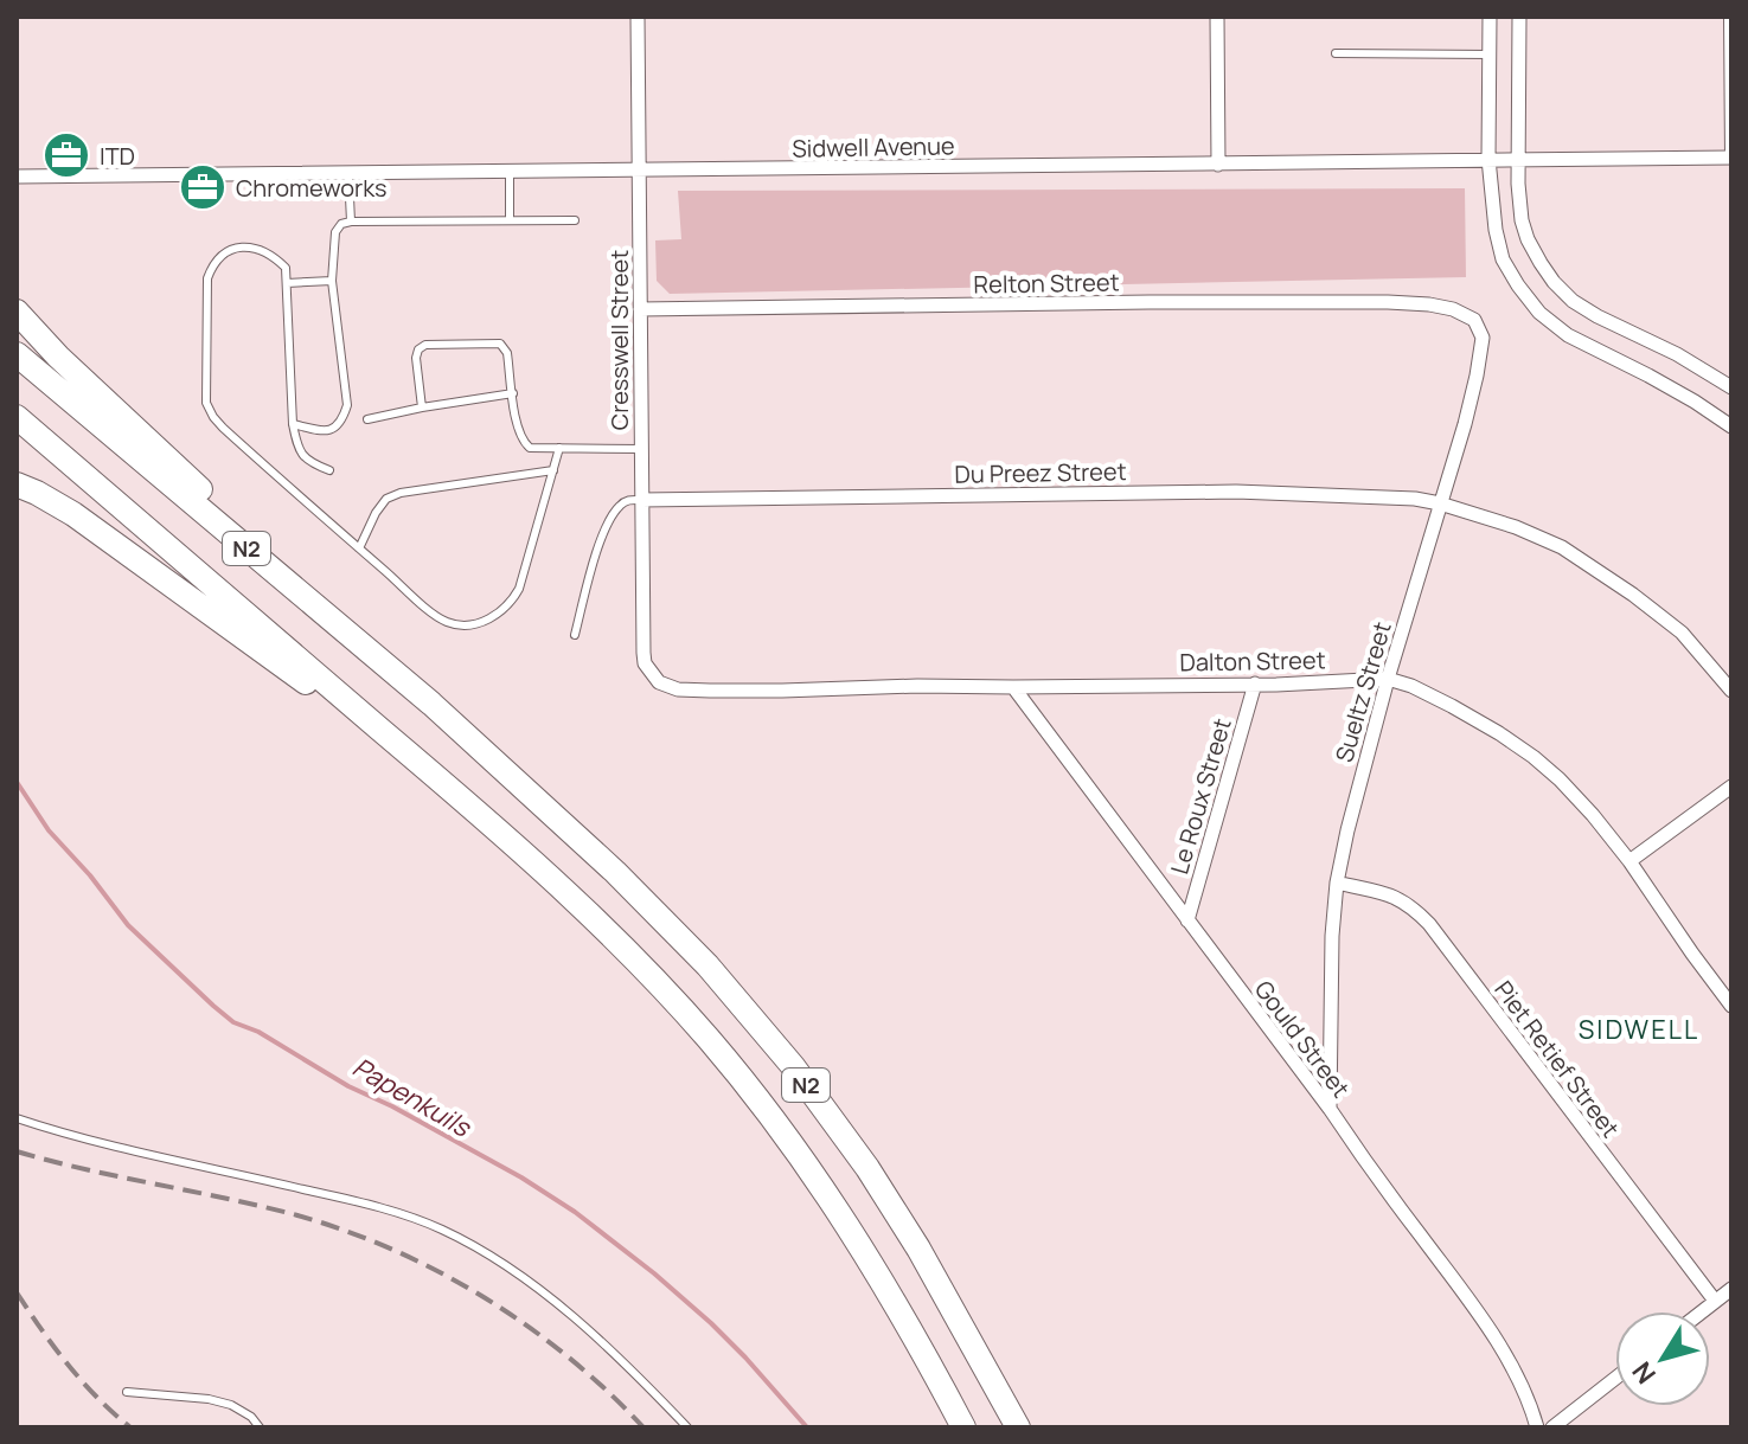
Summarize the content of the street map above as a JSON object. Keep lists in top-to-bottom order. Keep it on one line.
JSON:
{"streets":{"highway":["N2"],"street":["Sidwell Avenue","Relton Street","Cresswell Street","Du Preez Street","Dalton Street","Sueltz Street","Le Roux Street","Gould Street","Piet Retief Street"]},"crossings":[["Sidwell Avenue","Cresswell Street"],["Relton Street","Cresswell Street"],["Relton Street","Sueltz Street"],["Cresswell Street","Du Preez Street"],["Cresswell Street","Dalton Street"],["Du Preez Street","Sueltz Street"],["Dalton Street","Sueltz Street"],["Dalton Street","Le Roux Street"],["Dalton Street","Gould Street"],["Sueltz Street","Gould Street"],["Sueltz Street","Piet Retief Street"],["Le Roux Street","Gould Street"]],"districts":["SIDWELL"],"water":["Papenkuils"],"places":{"office":["ITD","Chromeworks"]},"north":"bottom left"}
